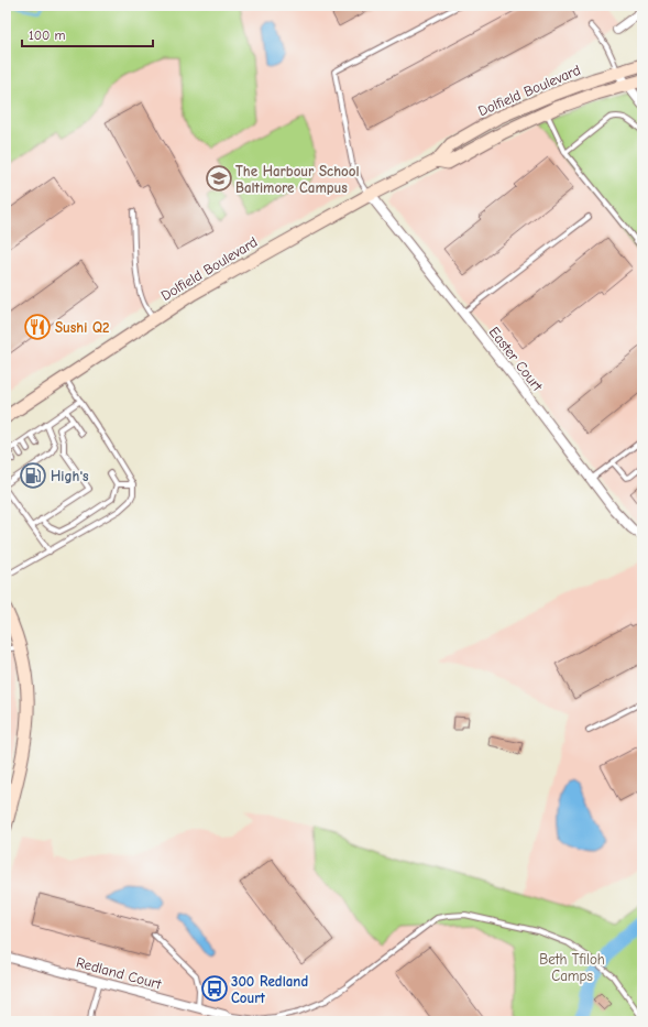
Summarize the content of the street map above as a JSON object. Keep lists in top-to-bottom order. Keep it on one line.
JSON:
{"streets":{"main road":["Dolfield Boulevard"],"street":["Easter Court","Redland Court"]},"crossings":[["Dolfield Boulevard","Easter Court"]],"parks":["Beth Tfiloh Camps"],"places":{"school or university":["The Harbour School Baltimore Campus"],"restaurant":["Sushi Q2"],"fuel station":["High's"],"bus stop":["300 Redland Court"]},"scale_bar":"100 m"}
